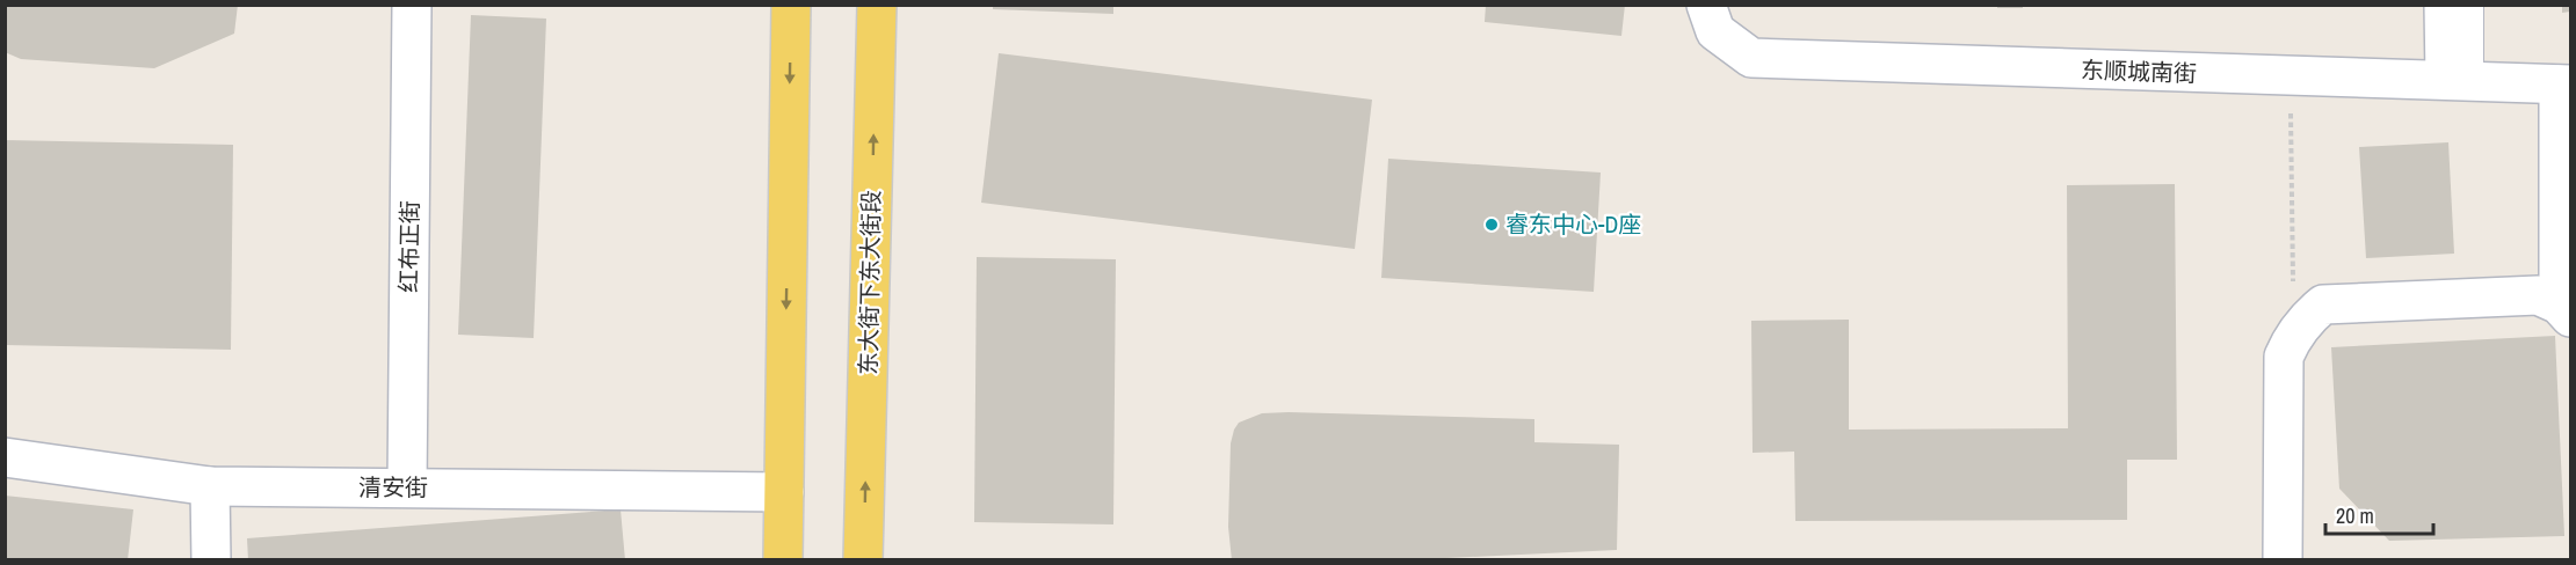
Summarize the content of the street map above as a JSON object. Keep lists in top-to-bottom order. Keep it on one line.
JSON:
{"streets":{"main road":["东大街下东大街段"],"street":["东顺城南街","红布正街","清安街"]},"crossings":[["红布正街","清安街"]],"places":["睿东中心-D座"],"scale_bar":"20 m"}
